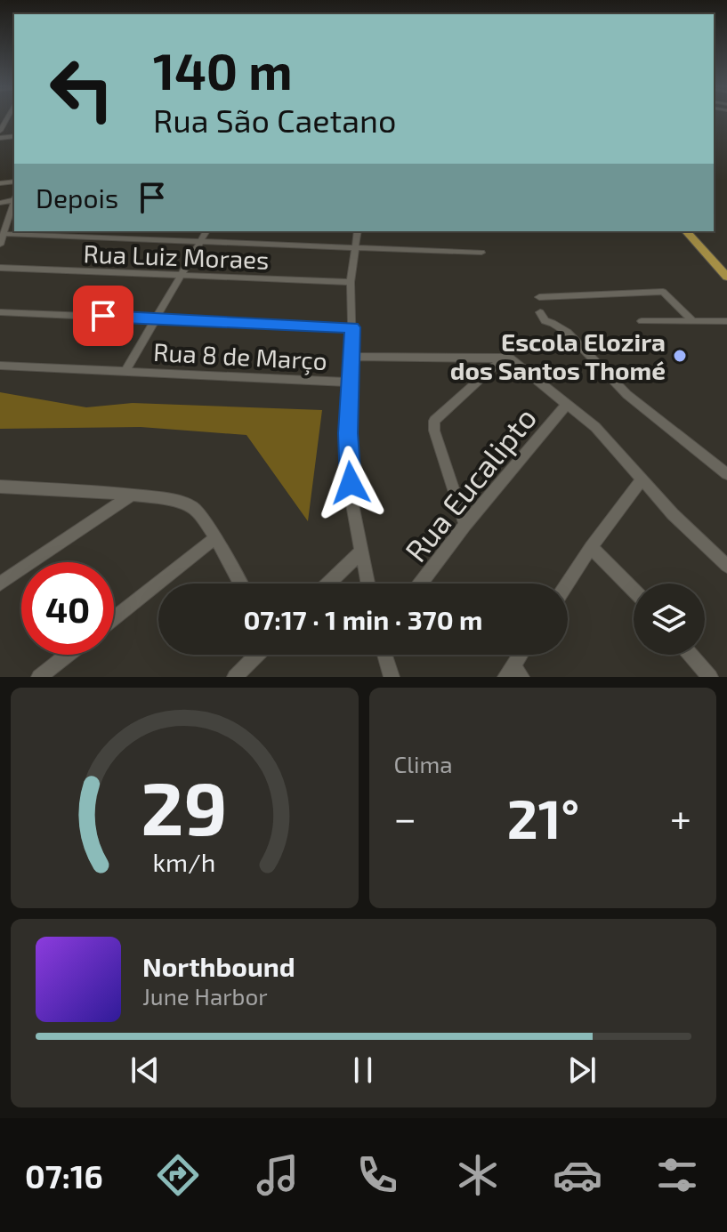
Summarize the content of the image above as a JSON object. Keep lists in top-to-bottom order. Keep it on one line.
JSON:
{"streets":{"street":["Rua Luiz Moraes","Rua 8 de Março","Rua Eucalipto"]},"places":["Escola Elozira dos Santos Thomé"],"page":{"turn":["140 m","Rua São Caetano"],"then":"Depois","limit":"40","trip":"07:17 · 1 min · 370 m","tile":"Clima","heat":["−","21°","+"],"song":["Northbound","June Harbor"],"tabs":"07:16","gauge":["29","km/h"]}}
